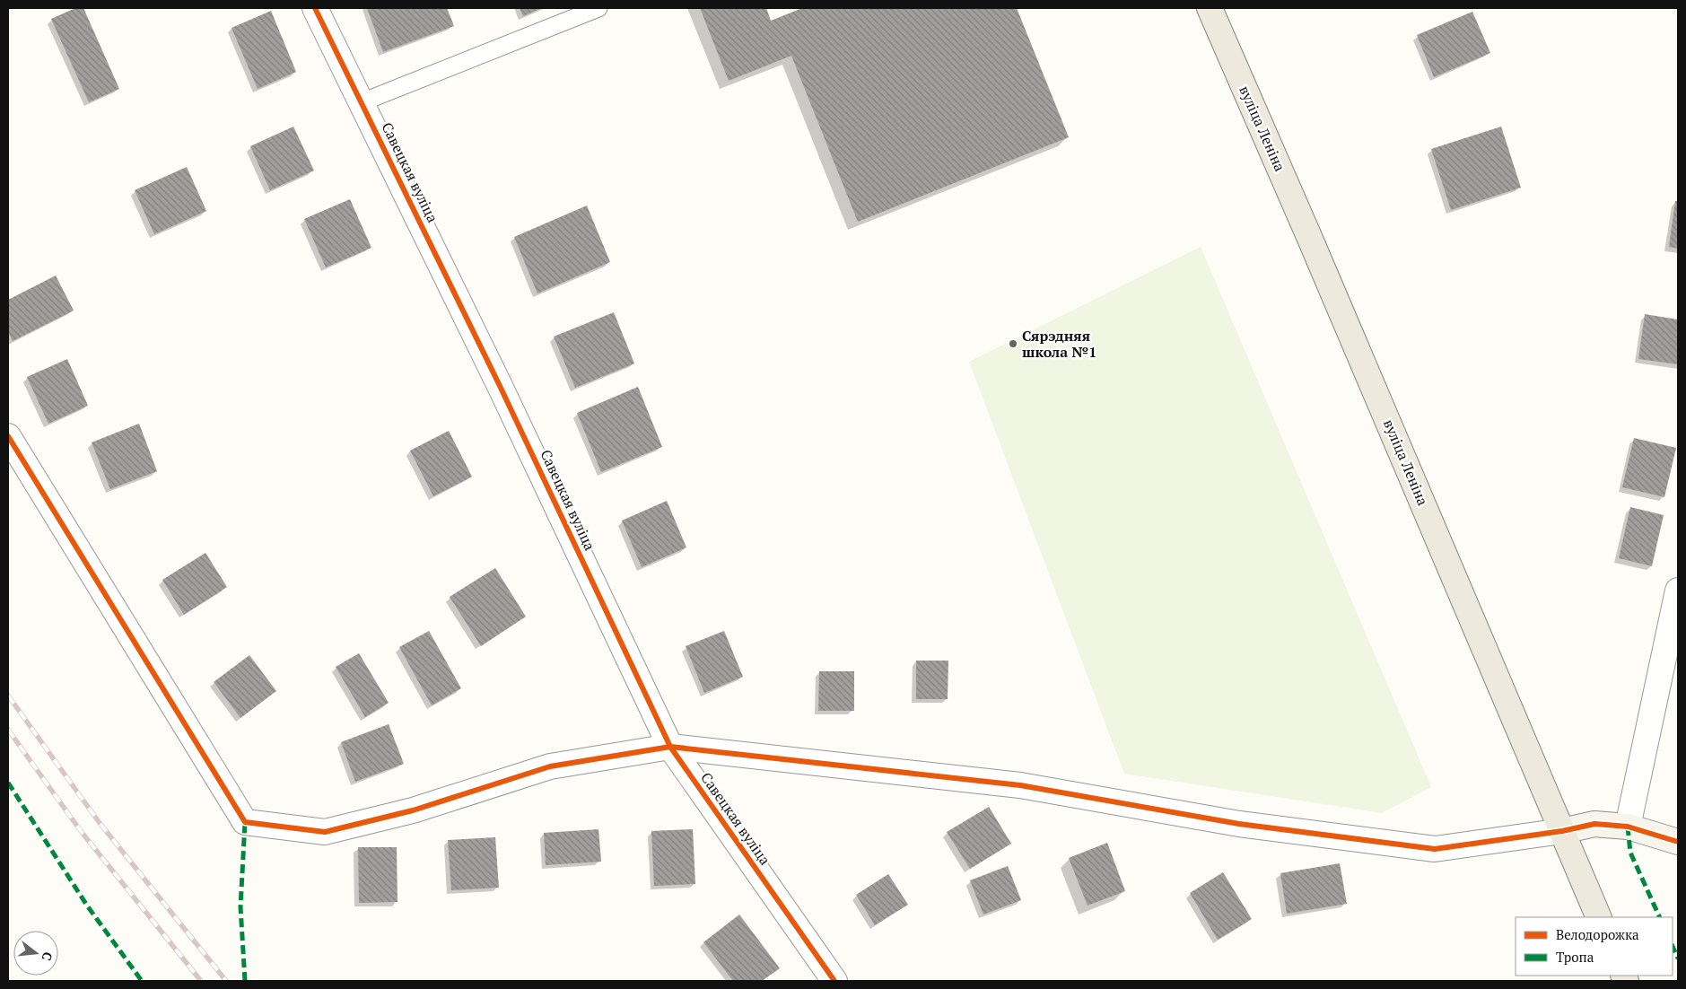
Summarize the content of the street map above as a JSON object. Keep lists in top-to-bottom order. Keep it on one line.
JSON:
{"streets":{"main road":["вуліца Леніна"],"street":["Савецкая вуліца"]},"places":["Сярэдняя школа №1"],"legend":["Велодорожка","Тропа"],"north":"right"}
